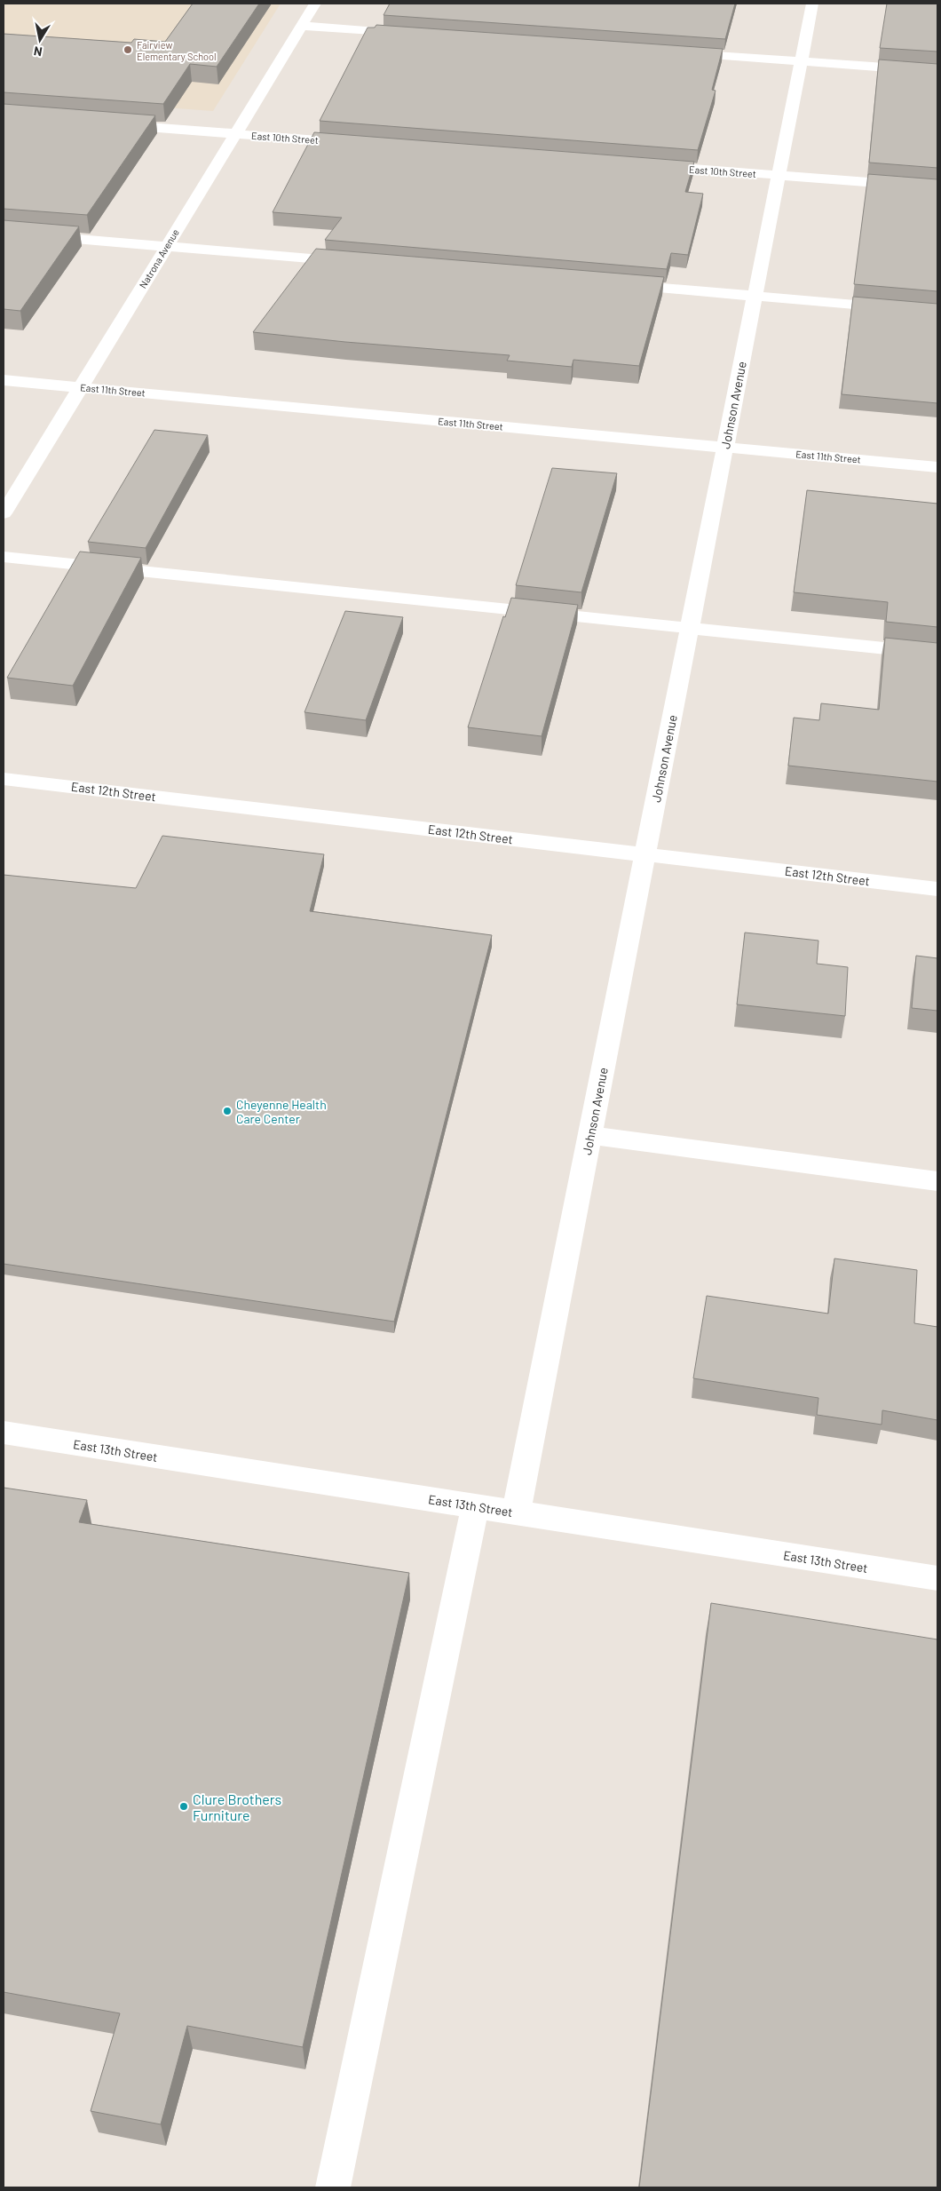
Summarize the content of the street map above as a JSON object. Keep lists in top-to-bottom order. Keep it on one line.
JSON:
{"streets":{"street":["East 10th Street","Natrona Avenue","East 11th Street","Johnson Avenue","East 12th Street","East 13th Street"]},"crossings":[["East 10th Street","Natrona Avenue"],["East 10th Street","Johnson Avenue"],["Natrona Avenue","East 11th Street"],["East 11th Street","Johnson Avenue"],["Johnson Avenue","East 12th Street"],["Johnson Avenue","East 13th Street"]],"places":["Fairview Elementary School","Cheyenne Health Care Center","Clure Brothers Furniture"],"north":"bottom"}
